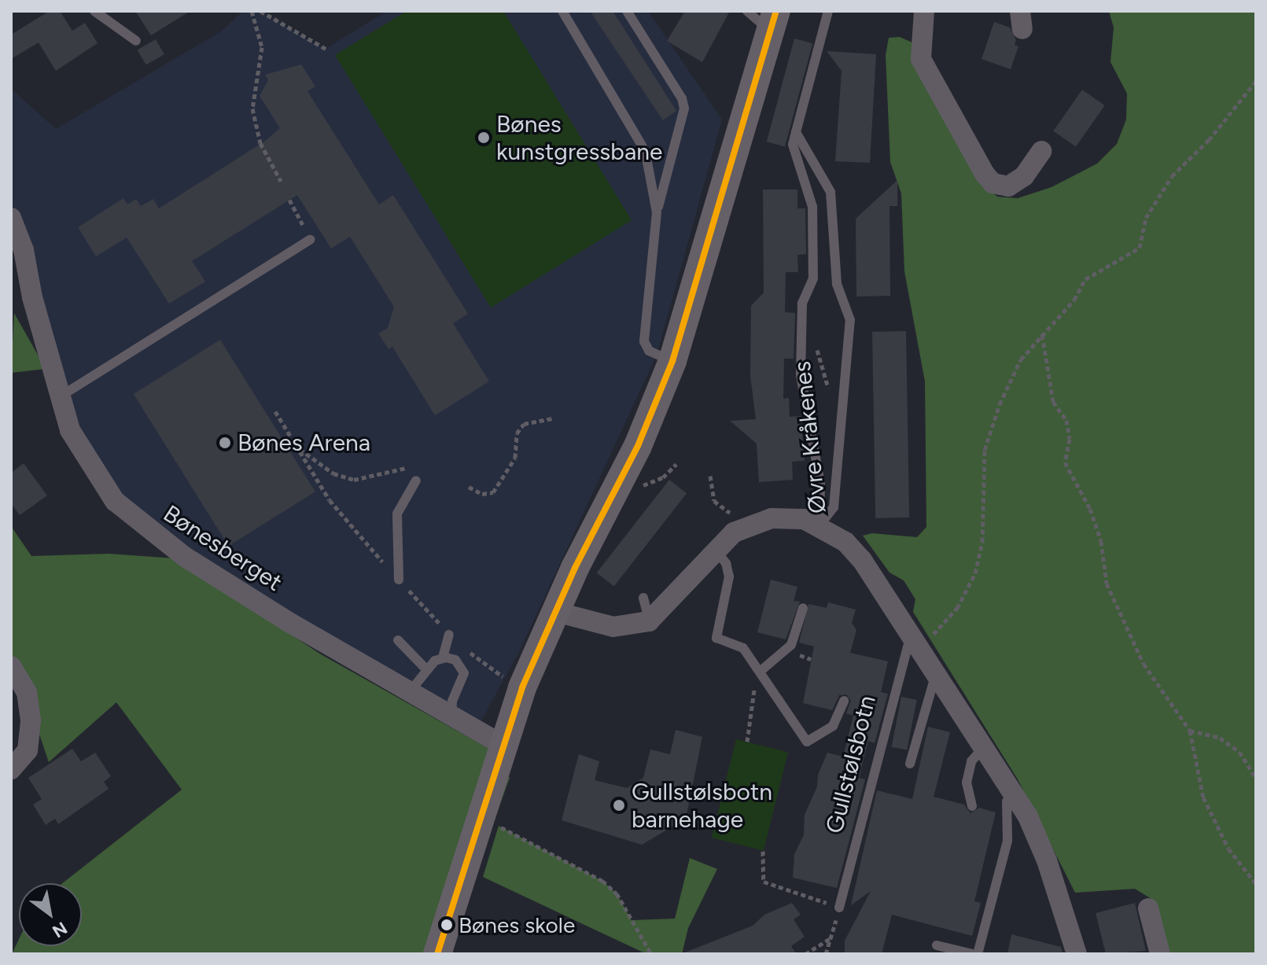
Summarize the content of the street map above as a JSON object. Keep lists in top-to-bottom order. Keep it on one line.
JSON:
{"streets":{"street":["Bønesberget"],"lane":["Øvre Kråkenes","Gullstølsbotn"]},"places":["Bønes kunstgressbane","Bønes Arena","Gullstølsbotn barnehage","Bønes skole"],"north":"bottom right"}
